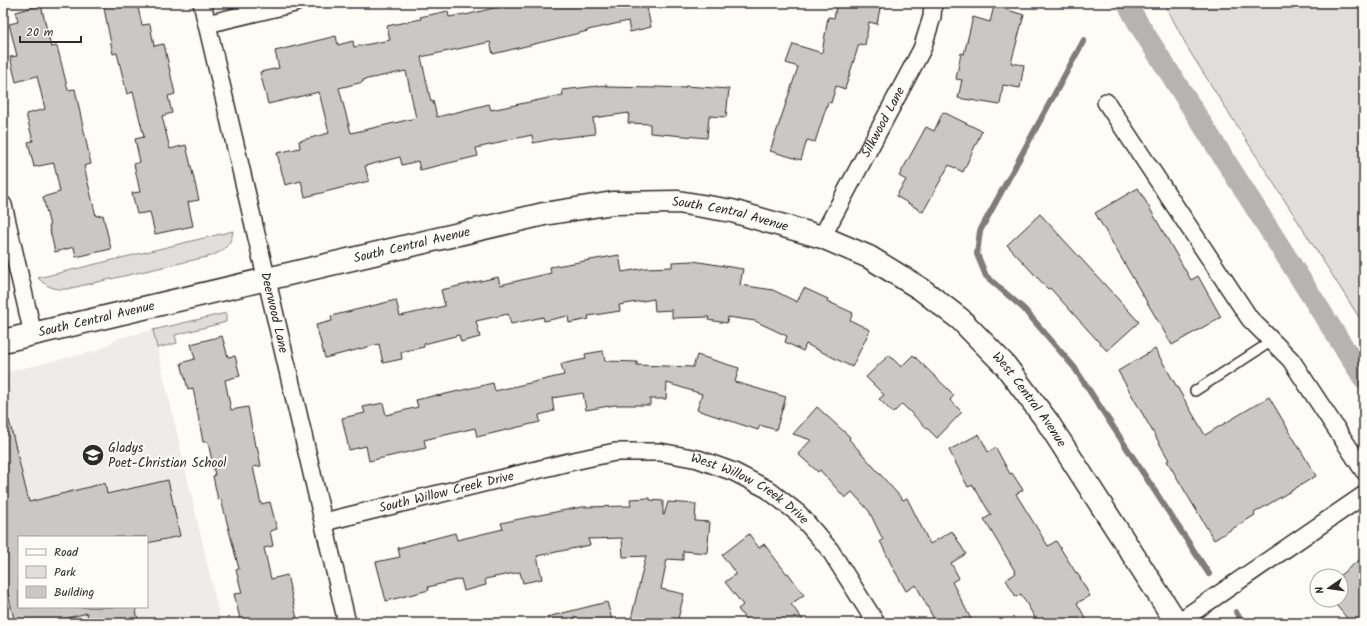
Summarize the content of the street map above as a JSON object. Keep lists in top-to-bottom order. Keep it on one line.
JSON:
{"streets":{"street":["Silkwood Lane","South Central Avenue","Deerwood Lane","West Central Avenue","South Willow Creek Drive","West Willow Creek Drive"]},"crossings":[["Silkwood Lane","South Central Avenue"],["Silkwood Lane","West Central Avenue"],["South Central Avenue","Deerwood Lane"],["South Central Avenue","West Central Avenue"],["Deerwood Lane","South Willow Creek Drive"],["South Willow Creek Drive","West Willow Creek Drive"]],"places":{"school or university":["Gladys Poet-Christian School"]},"legend":["Road","Park","Building"],"scale_bar":"20 m","north":"left"}
